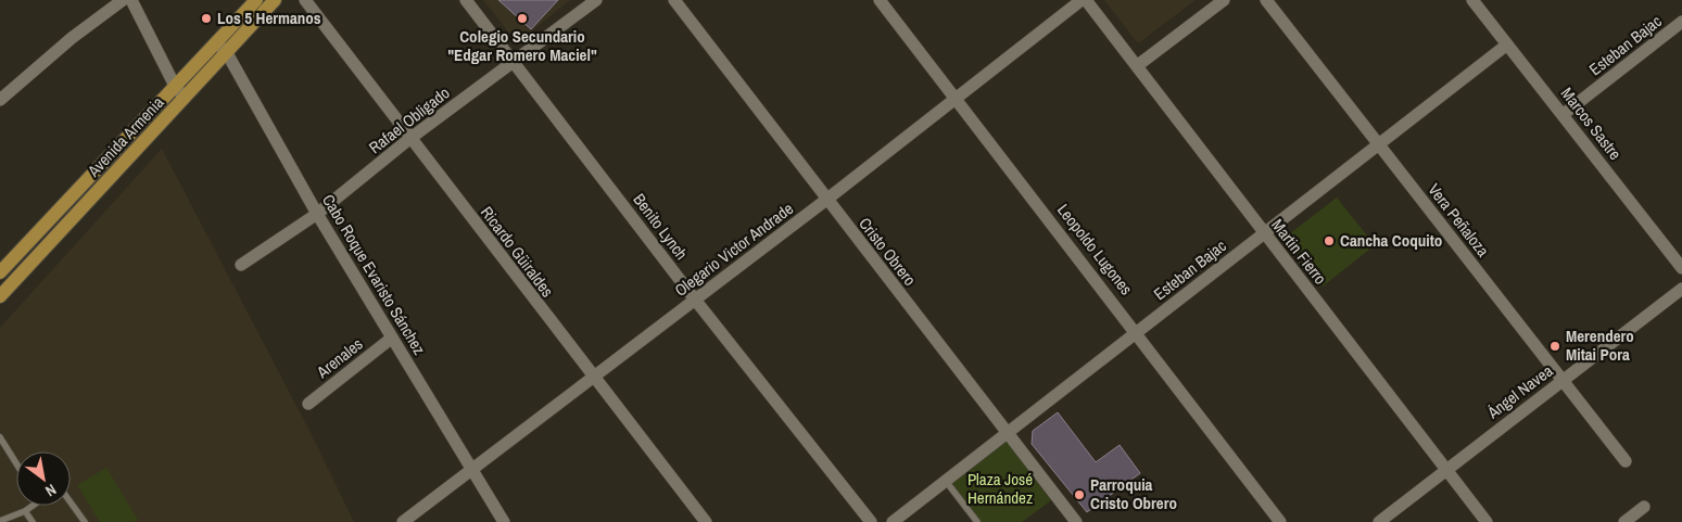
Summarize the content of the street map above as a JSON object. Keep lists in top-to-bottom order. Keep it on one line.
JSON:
{"streets":{"main road":["Avenida Armenia"],"street":["Esteban Bajac","Rafael Obligado","Marcos Sastre","Vera Peñaloza","Benito Lynch","Olegario Victor Andrade","Leopoldo Lugones","Ricardo Güiraldes","Cristo Obrero","Martin Fierro","Cabo Roque Evaristo Sánchez","Arenales","Ángel Navea"]},"crossings":[["Esteban Bajac","Marcos Sastre"],["Esteban Bajac","Vera Peñaloza"],["Esteban Bajac","Leopoldo Lugones"],["Esteban Bajac","Cristo Obrero"],["Esteban Bajac","Martin Fierro"],["Rafael Obligado","Benito Lynch"],["Rafael Obligado","Ricardo Güiraldes"],["Rafael Obligado","Cabo Roque Evaristo Sánchez"],["Avenida Armenia","Cabo Roque Evaristo Sánchez"],["Vera Peñaloza","Ángel Navea"],["Benito Lynch","Olegario Victor Andrade"],["Olegario Victor Andrade","Leopoldo Lugones"],["Olegario Victor Andrade","Ricardo Güiraldes"],["Olegario Victor Andrade","Cristo Obrero"],["Olegario Victor Andrade","Cabo Roque Evaristo Sánchez"],["Martin Fierro","Ángel Navea"],["Cabo Roque Evaristo Sánchez","Arenales"]],"parks":["Plaza José Hernández"],"places":["Los 5 Hermanos","Colegio Secundario \"Edgar Romero Maciel\"","Cancha Coquito","Merendero Mitai Pora","Parroquia Cristo Obrero"],"north":"bottom right"}
